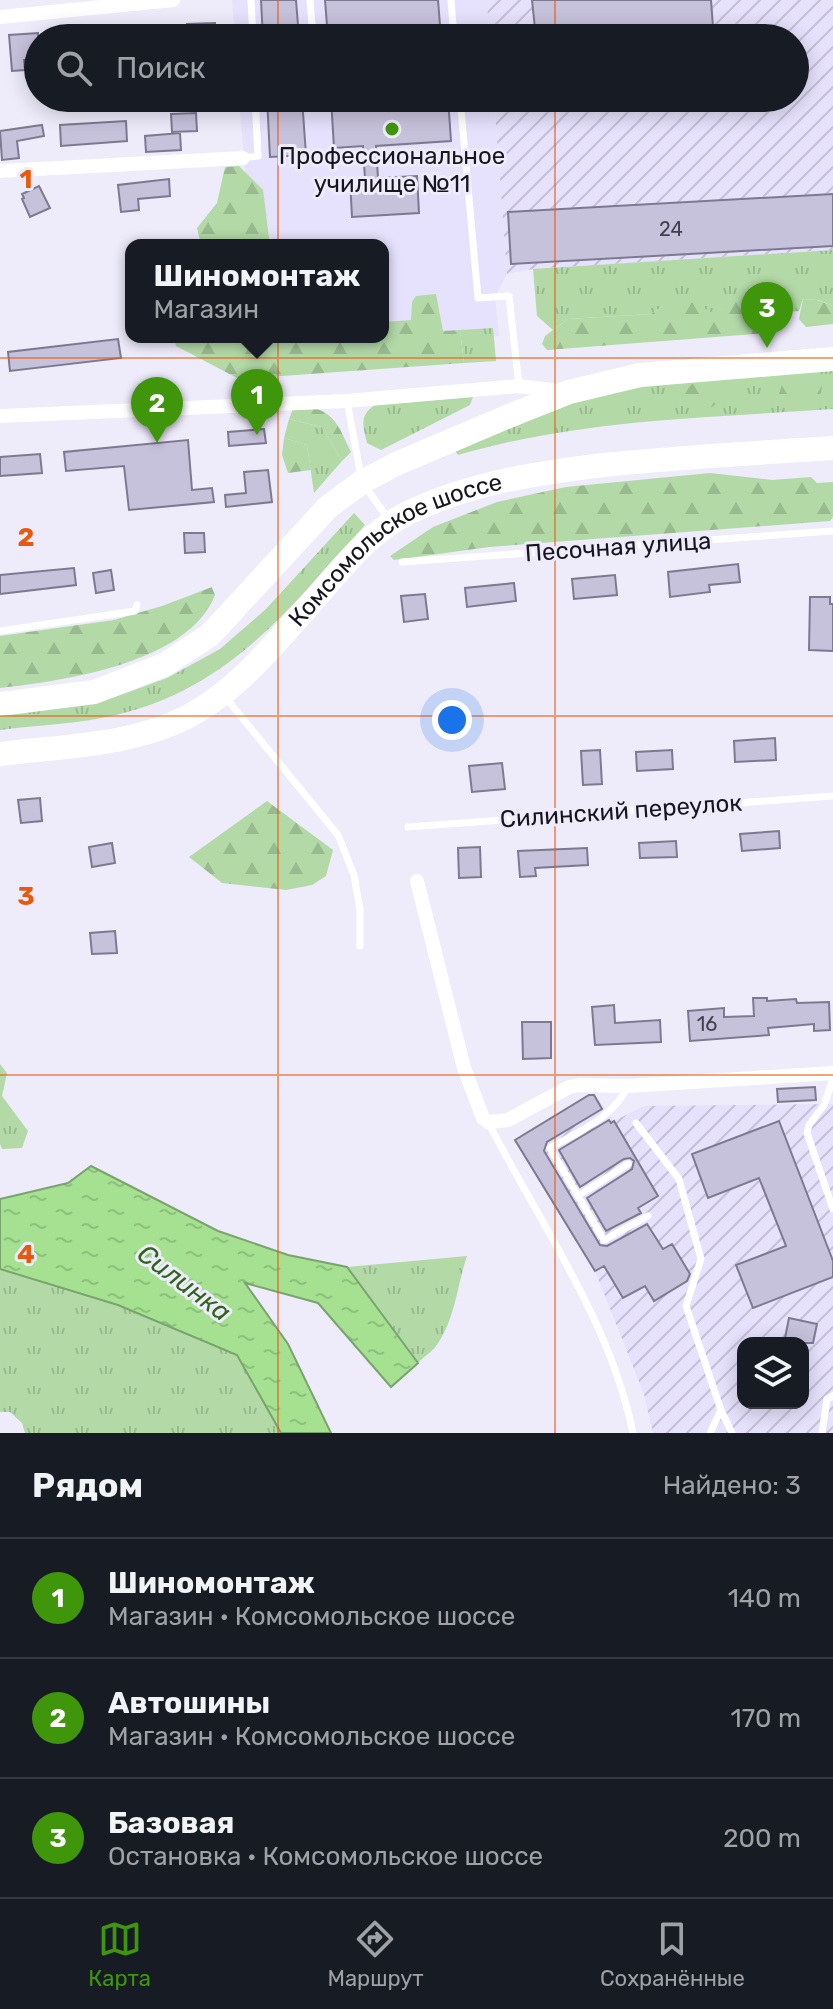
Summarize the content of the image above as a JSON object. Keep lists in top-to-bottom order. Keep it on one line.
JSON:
{"streets":{"main road":["Комсомольское шоссе"],"lane":["Песочная улица","Силинский переулок"]},"water":["Силинка"],"places":["Профессиональное училище №11"],"house_numbers":["24","16"],"page":{"search":"Поиск","popup":["Шиномонтаж","Магазин"],"pins":["3","1","2"],"heading":["Рядом","Найдено: 3"],"list":[{"mark":"1","name":"Шиномонтаж","note":"Магазин · Комсомольское шоссе","value":"140 m"},{"mark":"2","name":"Автошины","note":"Магазин · Комсомольское шоссе","value":"170 m"},{"mark":"3","name":"Базовая","note":"Остановка · Комсомольское шоссе","value":"200 m"}],"nav":["Карта","Маршрут","Сохранённые"]},"grid":{"rows":["1","2","3","4"]}}
